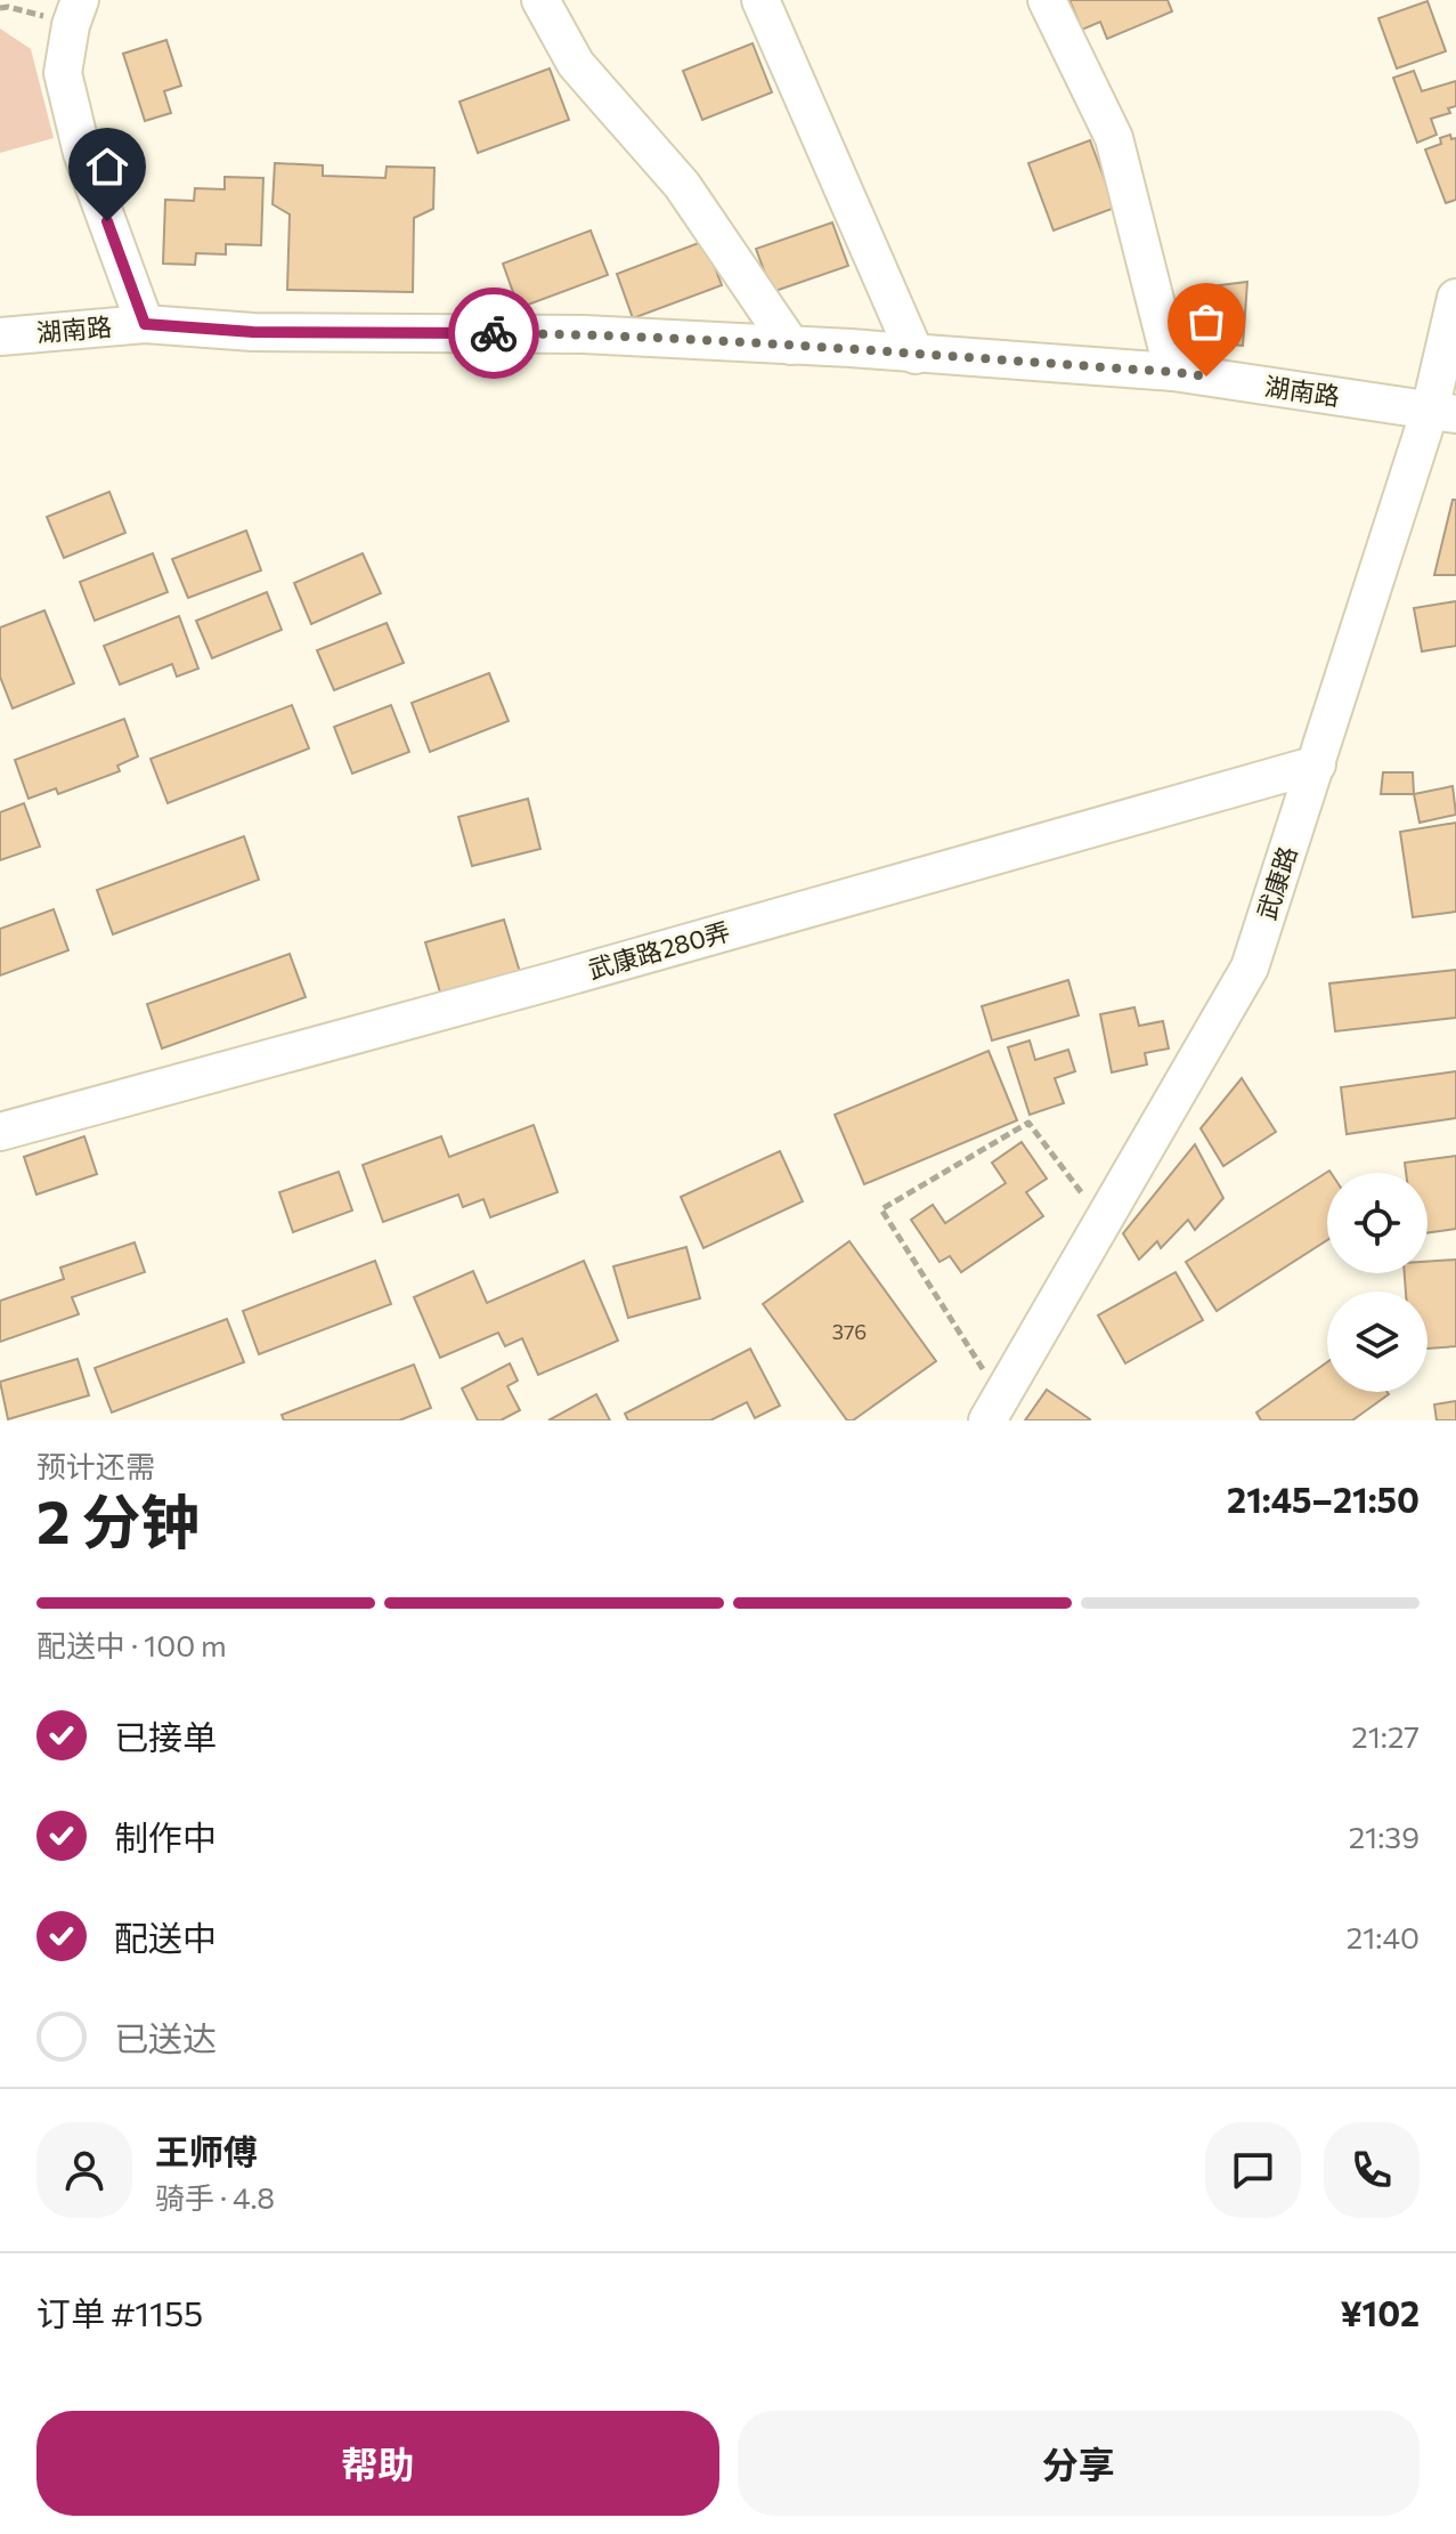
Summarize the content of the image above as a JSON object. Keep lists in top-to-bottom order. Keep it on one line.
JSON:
{"streets":{"street":["湖南路","武康路","武康路280弄"]},"crossings":[["湖南路","武康路"],["武康路","武康路280弄"]],"house_numbers":["376"],"page":{"heading":["2 分钟","预计还需","21:45–21:50"],"panel":["王师傅","骑手 · 4.8","订单 #1155","¥102"],"bar":"配送中 · 100 m","list":[["已接单","21:27"],["制作中","21:39"],["配送中","21:40"],"已送达"],"buttons":["帮助","分享"]}}
